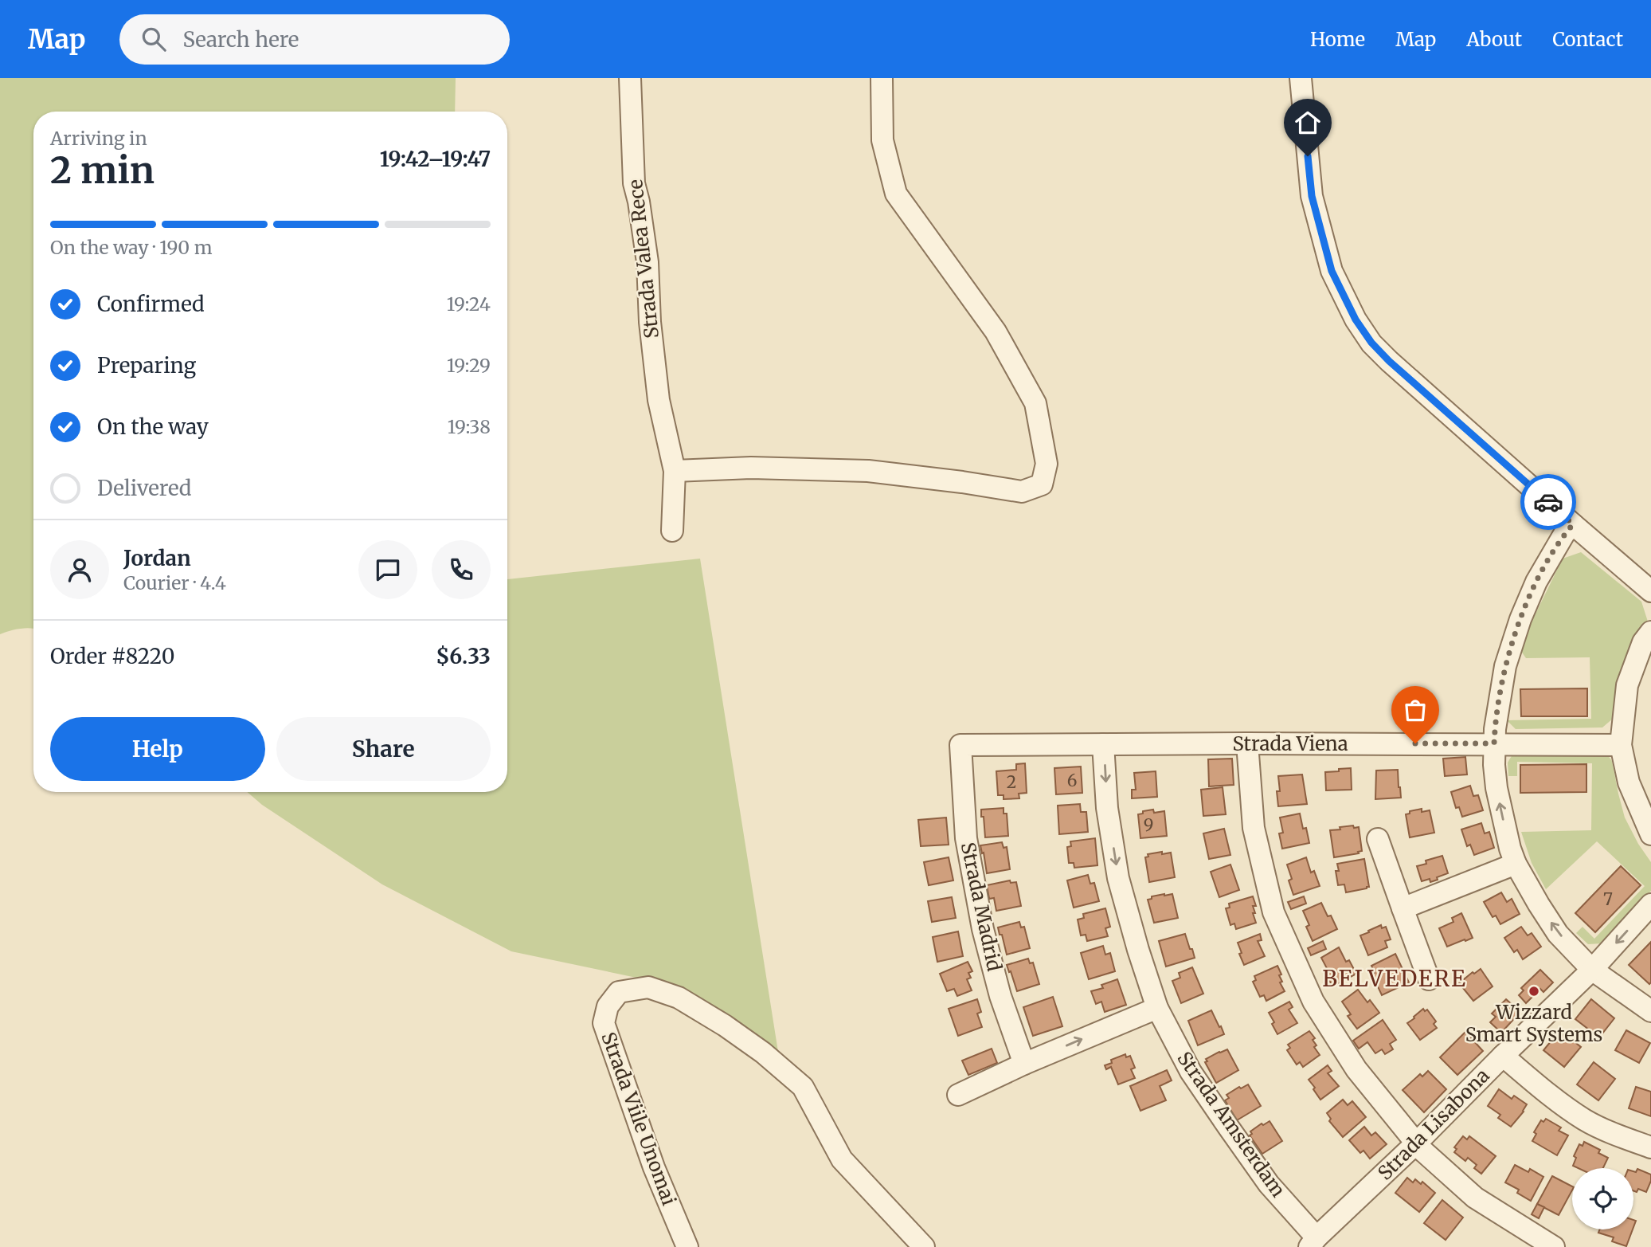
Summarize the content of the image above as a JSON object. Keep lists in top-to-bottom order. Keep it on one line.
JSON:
{"streets":{"street":["Strada Valea Rece","Strada Viena","Strada Madrid","Strada Viile Unomai","Strada Amsterdam","Strada Lisabona"]},"crossings":[["Strada Viena","Strada Madrid"],["Strada Viena","Strada Amsterdam"],["Strada Amsterdam","Strada Lisabona"]],"districts":["BELVEDERE"],"places":["Wizzard Smart Systems"],"house_numbers":["6","2","9","7"],"page":{"header":"Map","search":"Search here","nav":["Home","Map","About","Contact"],"heading":["2 min","Arriving in","19:42–19:47"],"panel":["Jordan","Courier · 4.4","Order #8220","$6.33"],"bar":"On the way · 190 m","list":[["Confirmed","19:24"],["Preparing","19:29"],["On the way","19:38"],"Delivered"],"buttons":["Help","Share"]}}
